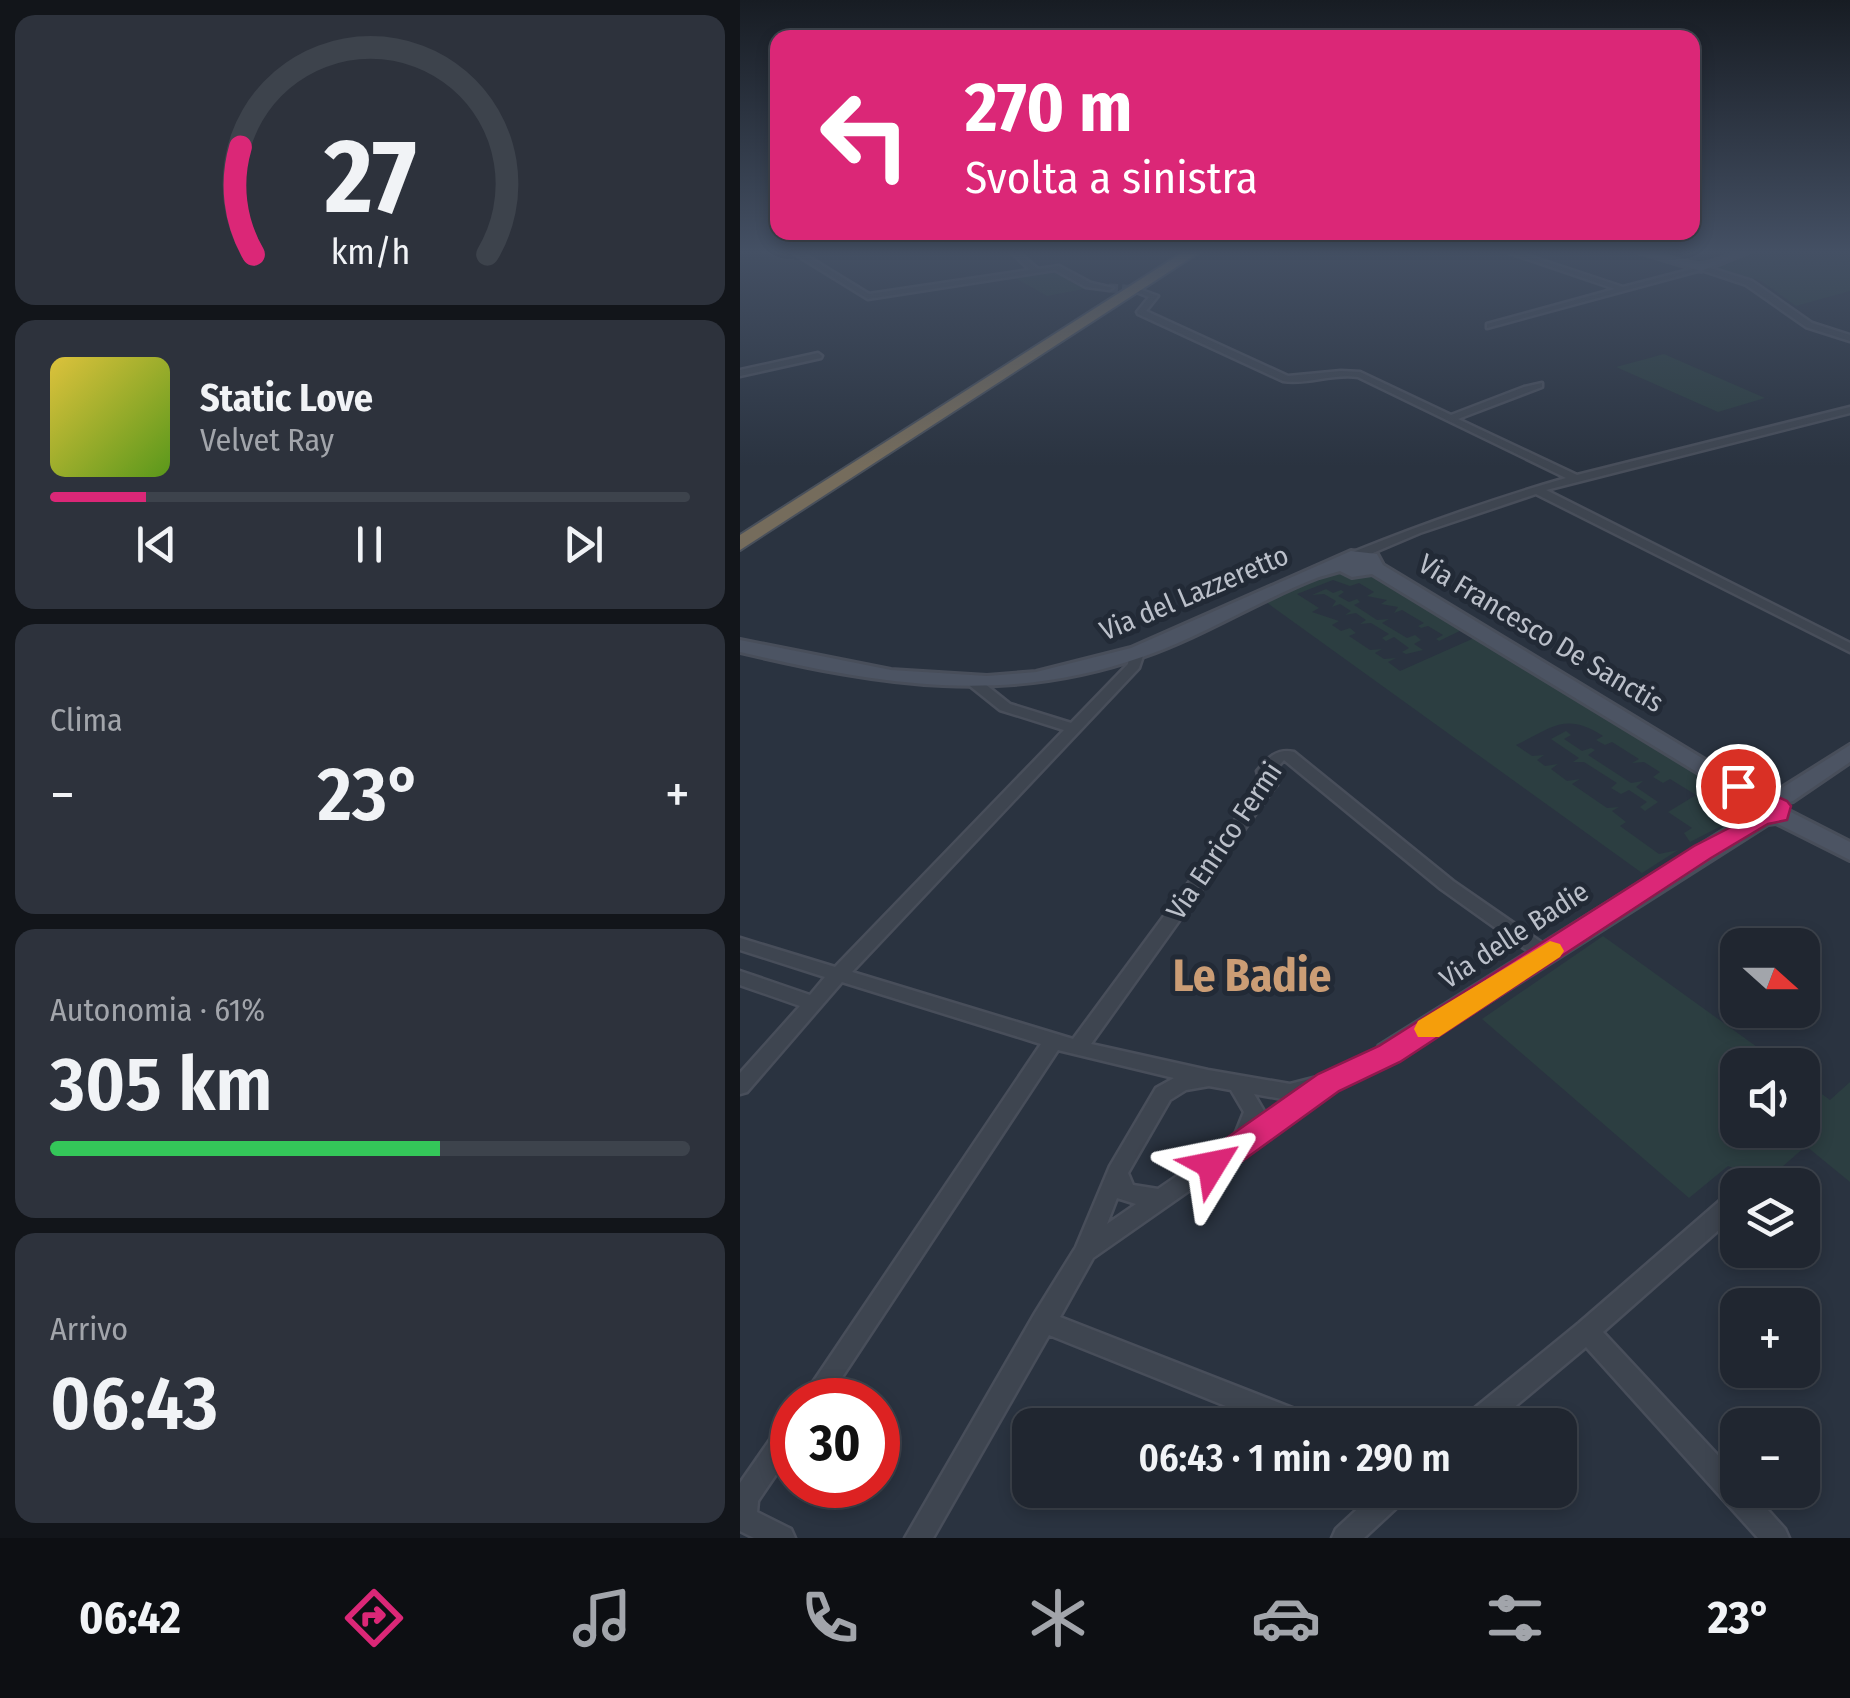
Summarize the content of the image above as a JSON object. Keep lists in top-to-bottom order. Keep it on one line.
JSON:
{"streets":{"street":["Via del Lazzeretto","Via Francesco De Sanctis","Via Enrico Fermi","Via delle Badie"]},"crossings":[["Via del Lazzeretto","Via Francesco De Sanctis"],["Via Francesco De Sanctis","Via delle Badie"],["Via Enrico Fermi","Via delle Badie"]],"districts":["Le Badie"],"north":"right","page":{"turn":["270 m","Svolta a sinistra"],"song":["Static Love","Velvet Ray"],"tile":["Clima",["Autonomia · 61%","305 km"],["Arrivo","06:43"]],"heat":["−","23°","+"],"map_buttons":["+","−"],"limit":"30","trip":"06:43 · 1 min · 290 m","tabs":["06:42","23°"],"gauge":["27","km/h"]}}
